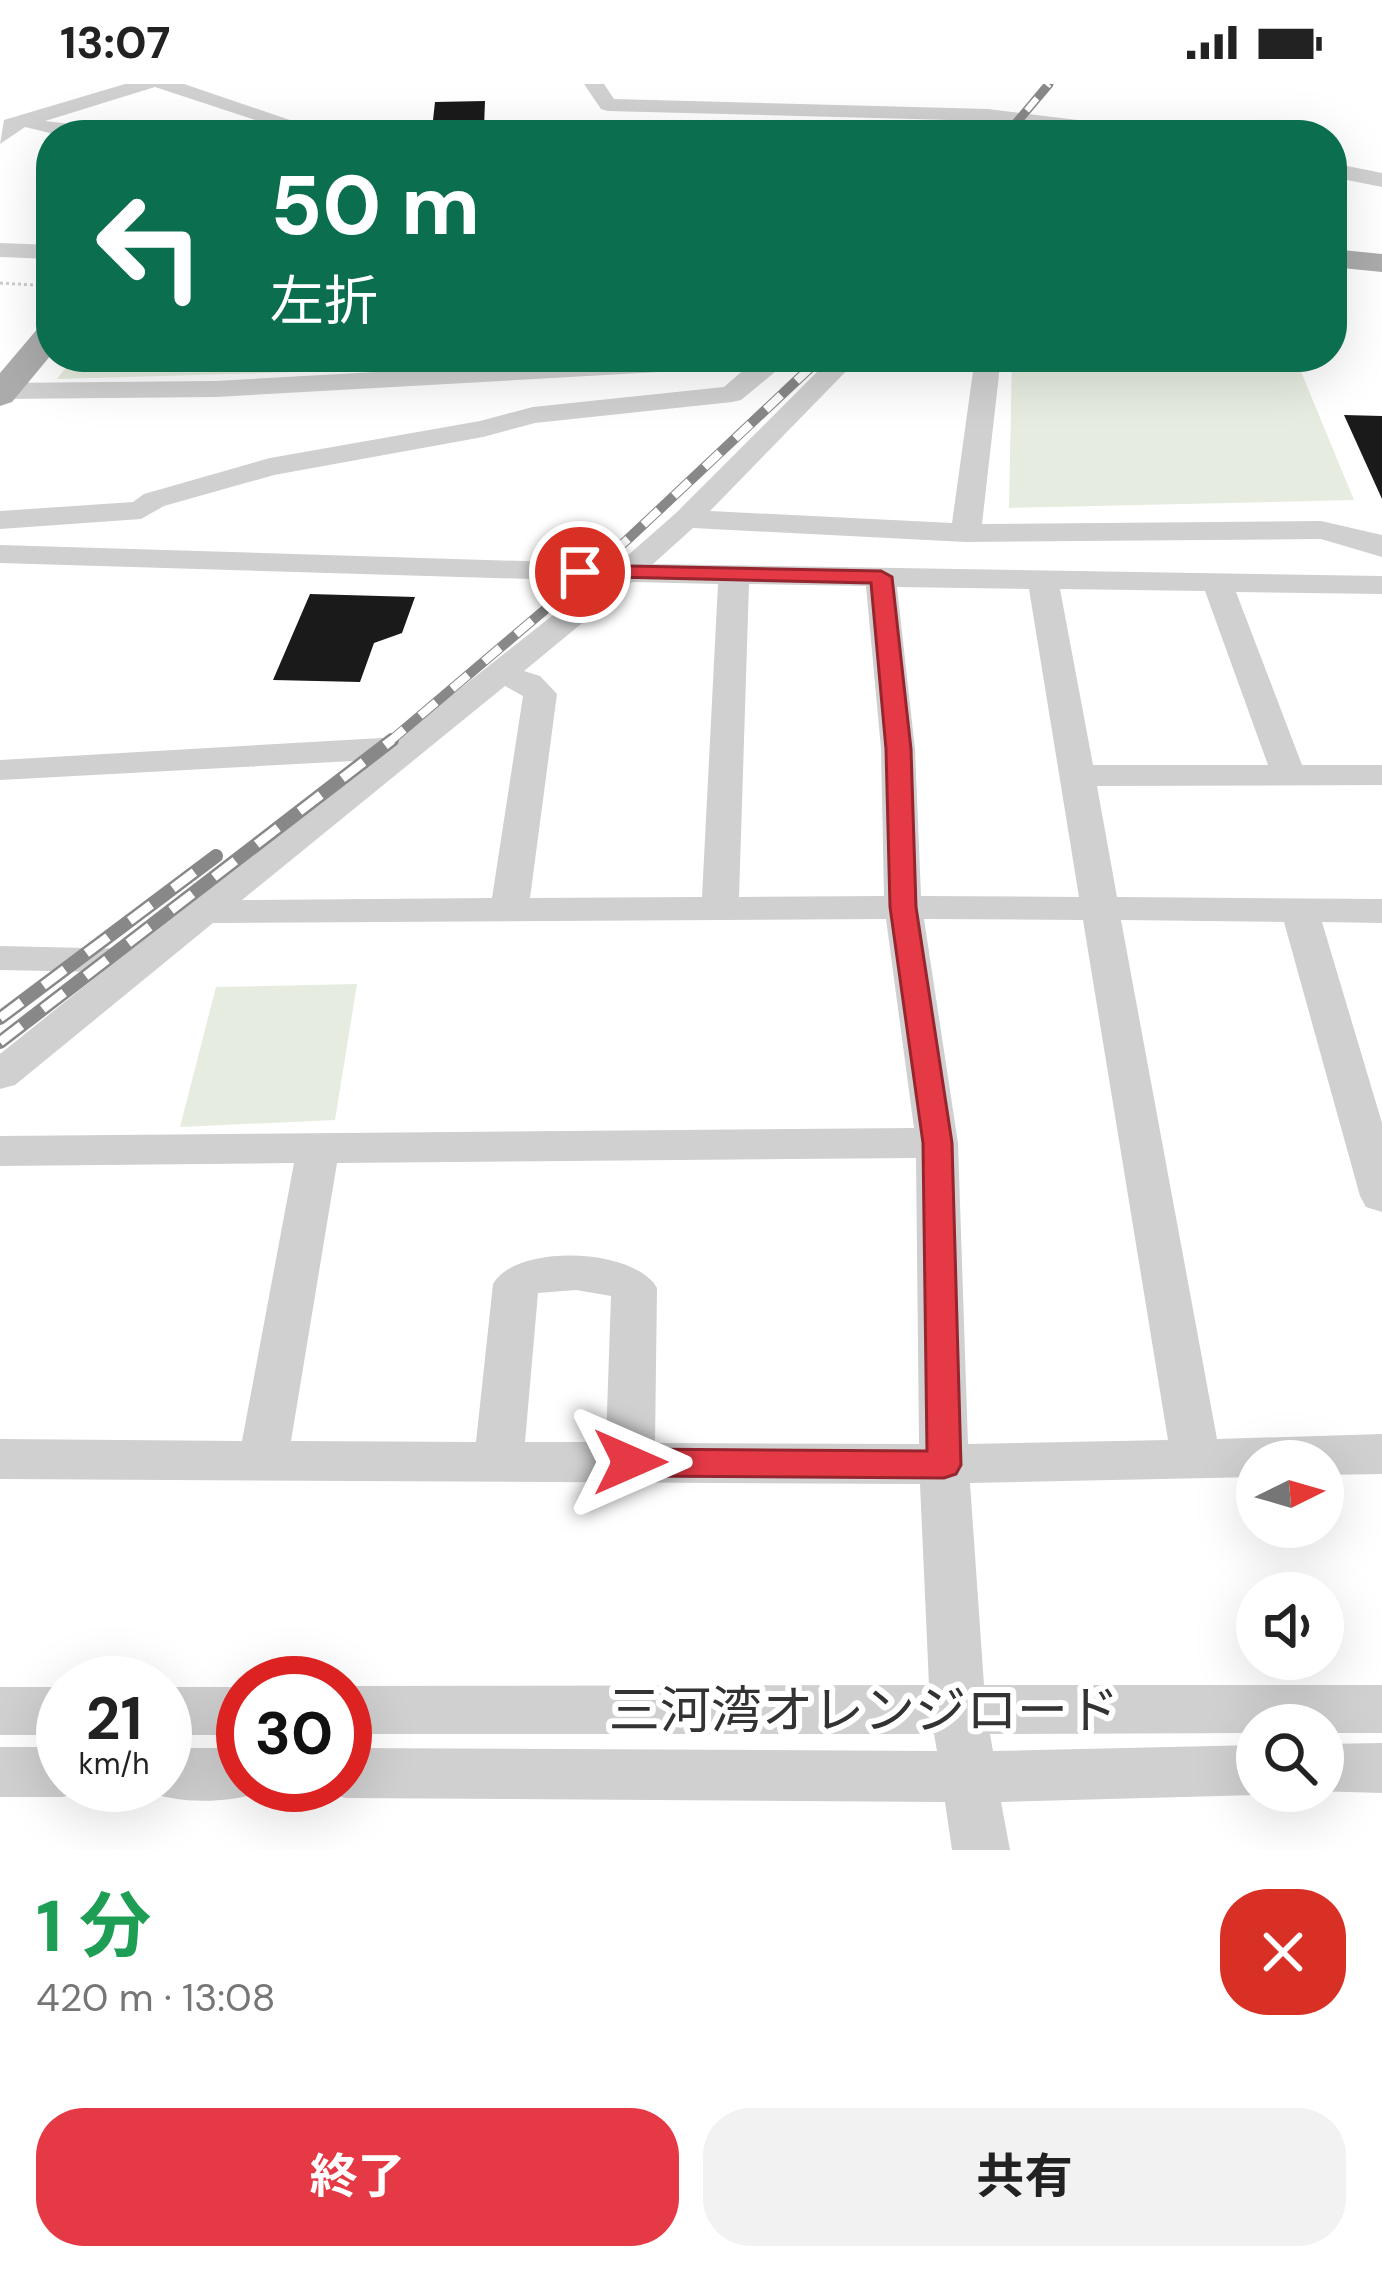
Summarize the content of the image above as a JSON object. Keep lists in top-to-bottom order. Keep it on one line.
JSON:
{"streets":{"street":["三河湾オレンジロード"]},"north":"right","page":{"status":"13:07","turn":["50 m","左折"],"speed":"21 km/h","limit":"30","heading":["1 分","420 m · 13:08"],"buttons":["終了","共有"]}}
